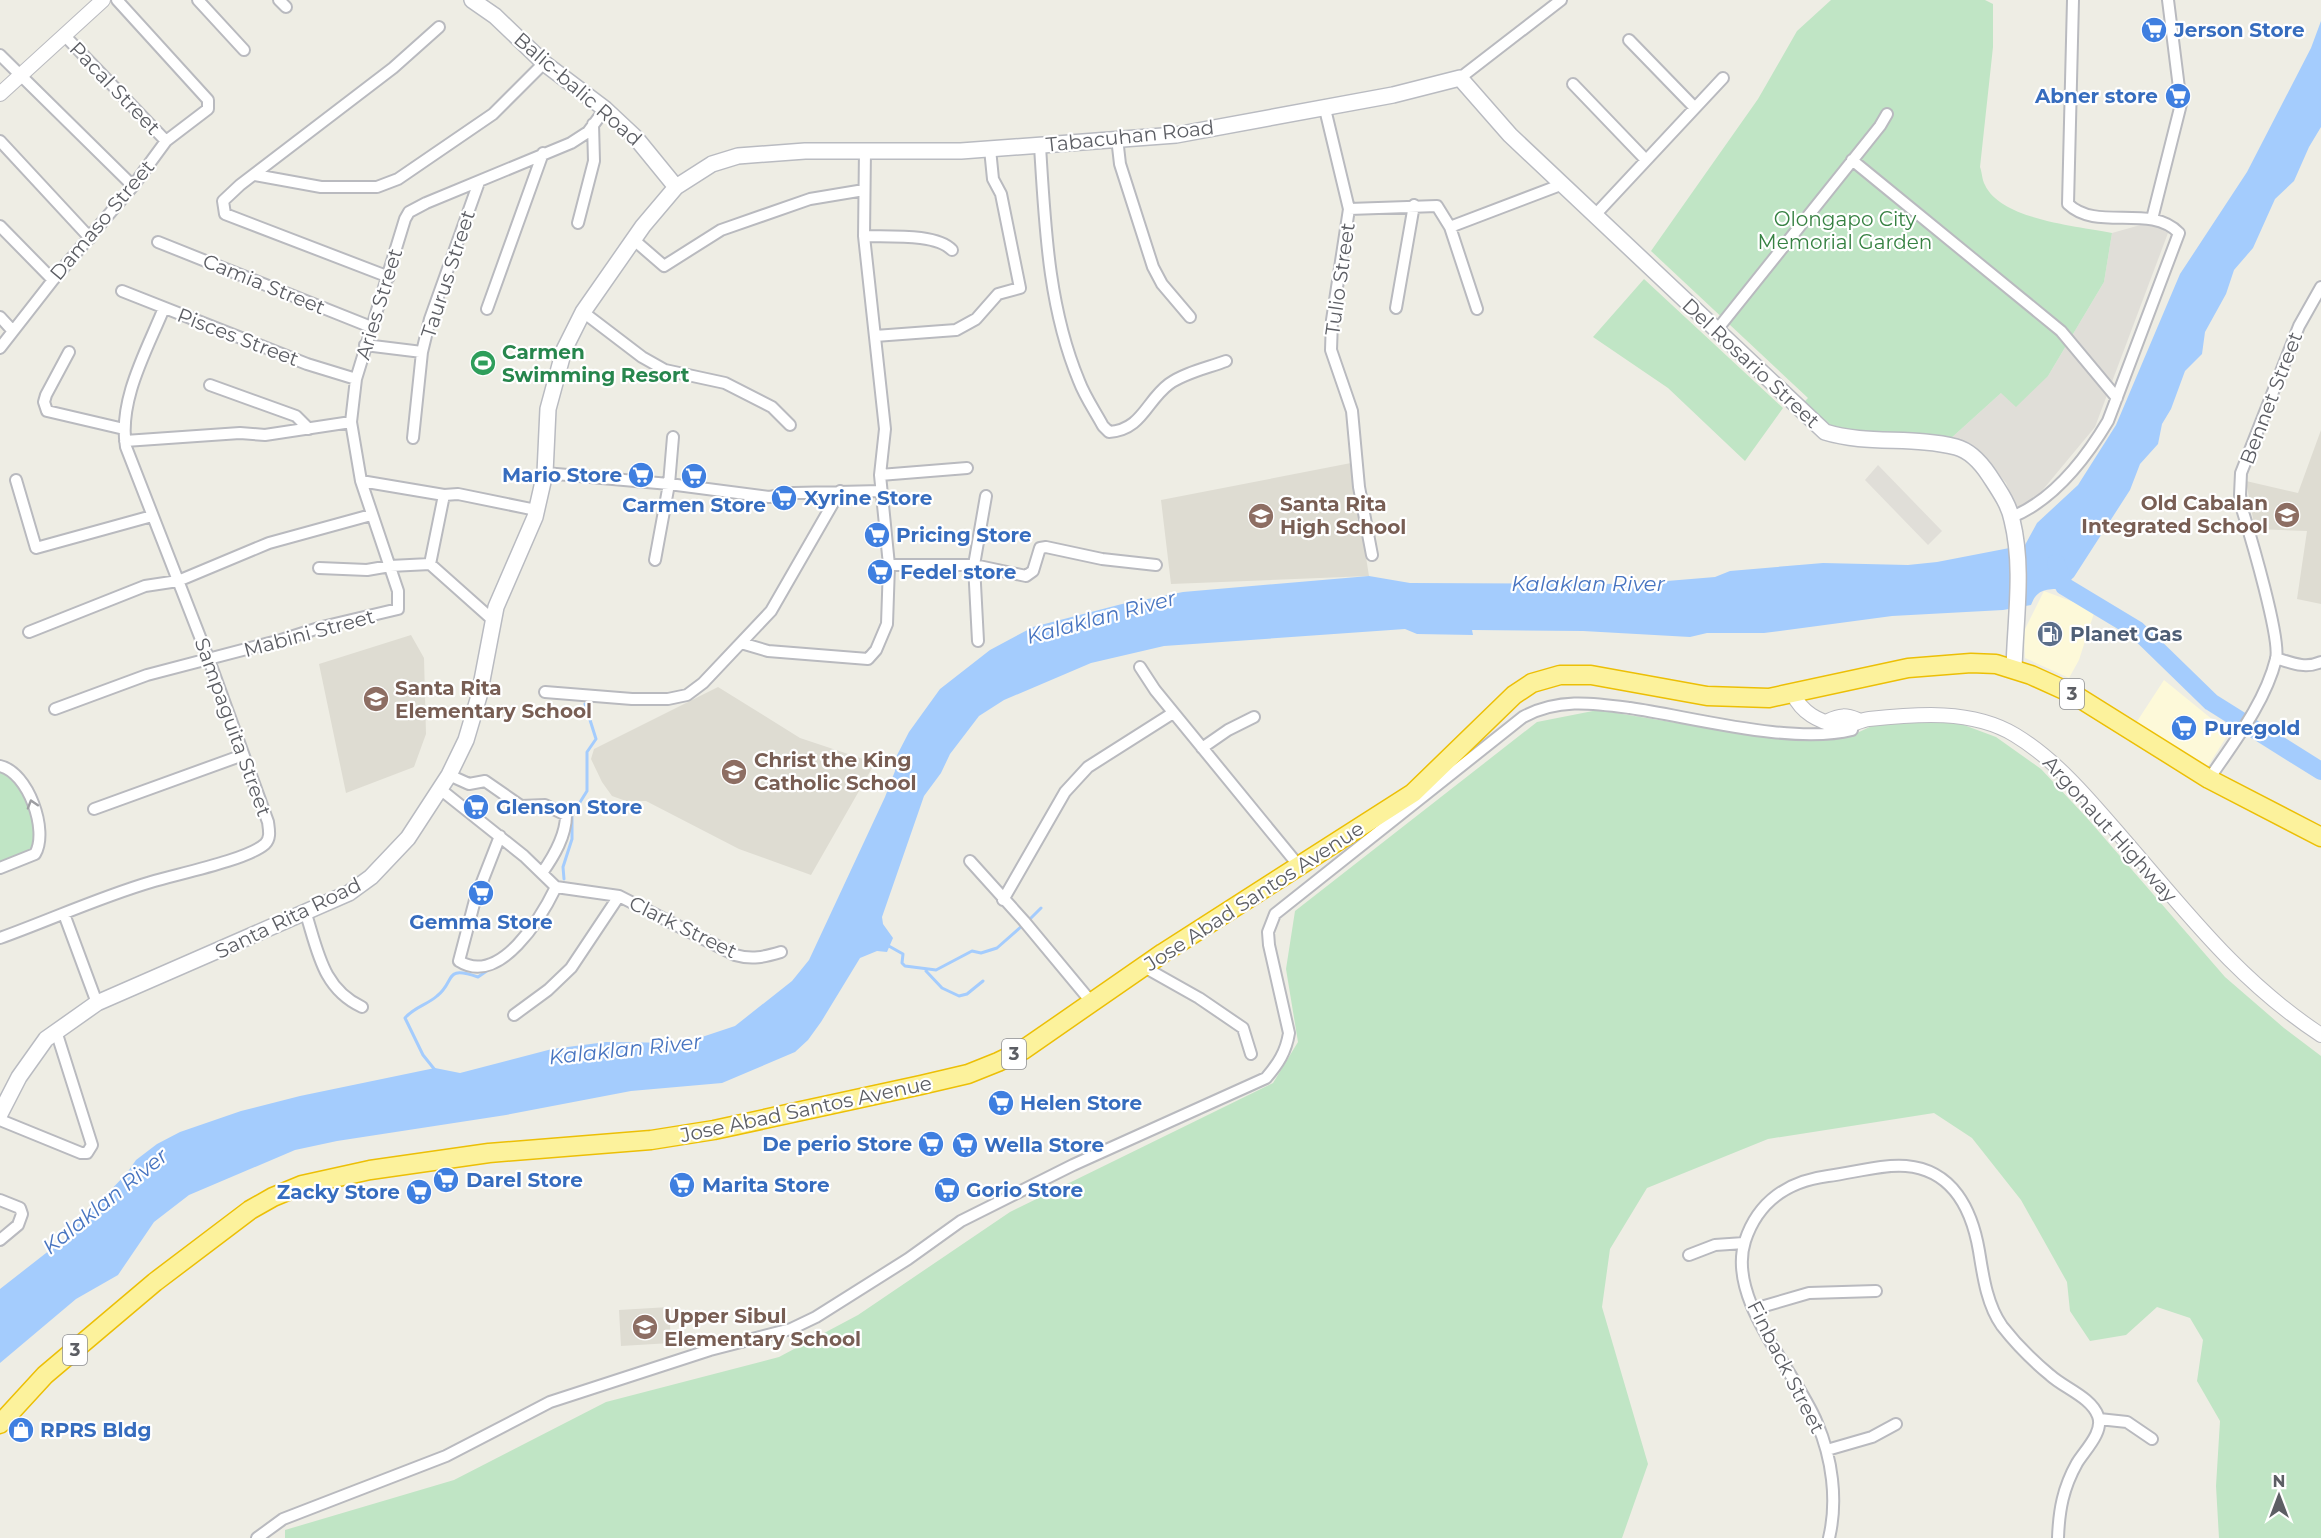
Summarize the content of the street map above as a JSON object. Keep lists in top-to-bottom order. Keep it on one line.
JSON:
{"streets":{"highway":["3","Jose Abad Santos Avenue"],"main road":["Balic-balic Road","Tabacuhan Road","Del Rosario Street","Santa Rita Road"],"street":["Pacal Street","Damaso Street","Taurus Street","Tulio Street","Camia Street","Aries Street","Pisces Street","Bennet Street","Mabini Street","Sampaguita Street","Argonaut Highway","Clark Street","Finback Street"]},"crossings":[["Pacal Street","Damaso Street"],["Balic-balic Road","Tabacuhan Road"],["Balic-balic Road","Aries Street"],["Balic-balic Road","Santa Rita Road"],["Tabacuhan Road","Tulio Street"],["Tabacuhan Road","Del Rosario Street"],["Tabacuhan Road","Santa Rita Road"],["Taurus Street","Aries Street"],["Camia Street","Aries Street"],["Aries Street","Pisces Street"],["Aries Street","Mabini Street"],["Pisces Street","Sampaguita Street"],["Del Rosario Street","Jose Abad Santos Avenue"],["Bennet Street","Jose Abad Santos Avenue"],["Mabini Street","Sampaguita Street"],["Argonaut Highway","Jose Abad Santos Avenue"]],"water":["Kalaklan River"],"parks":["Olongapo City Memorial Garden"],"places":{"supermarket":["Jerson Store","Abner store","Mario Store","Carmen Store","Xyrine Store","Pricing Store","Fedel store","Puregold","Glenson Store","Gemma Store","Helen Store","De perio Store","Wella Store","Darel Store","Marita Store","Gorio Store","Zacky Store"],"sports":["Carmen Swimming Resort"],"school or university":["Old Cabalan Integrated School","Santa Rita High School","Santa Rita Elementary School","Christ the King Catholic School","Upper Sibul Elementary School"],"fuel station":["Planet Gas"],"shop":["RPRS Bldg"]},"north":"top"}
